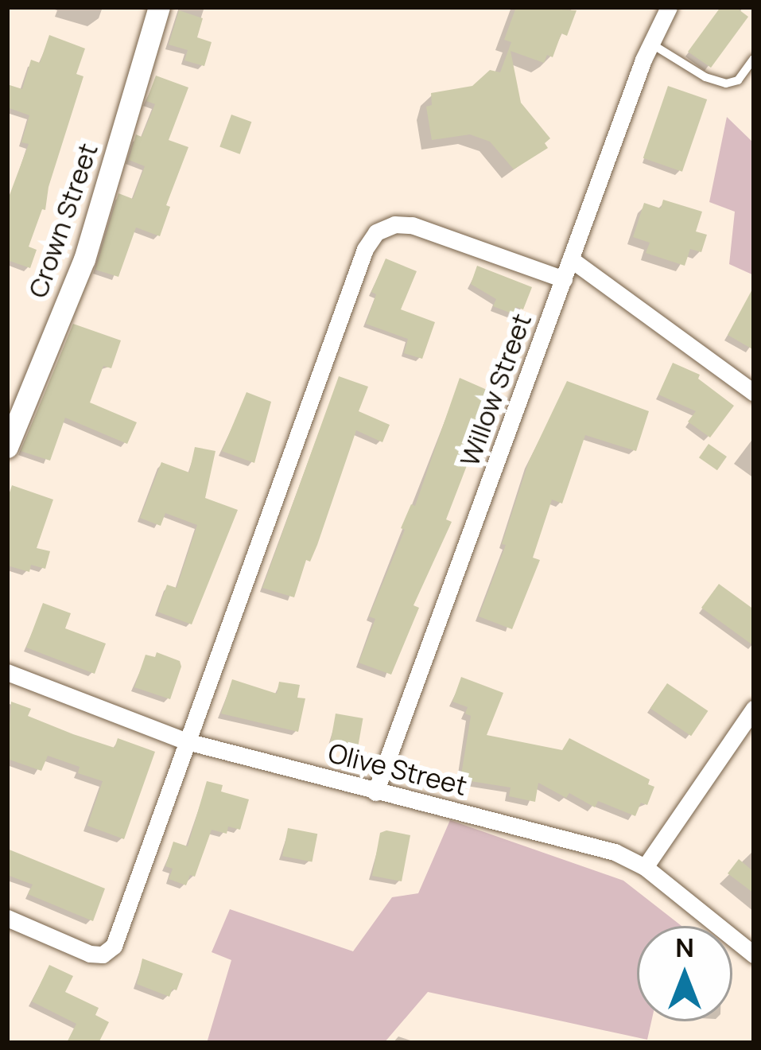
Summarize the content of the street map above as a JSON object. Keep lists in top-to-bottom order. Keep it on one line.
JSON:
{"streets":{"street":["Crown Street","Willow Street","Olive Street"]},"crossings":[["Willow Street","Olive Street"]],"north":"top"}
